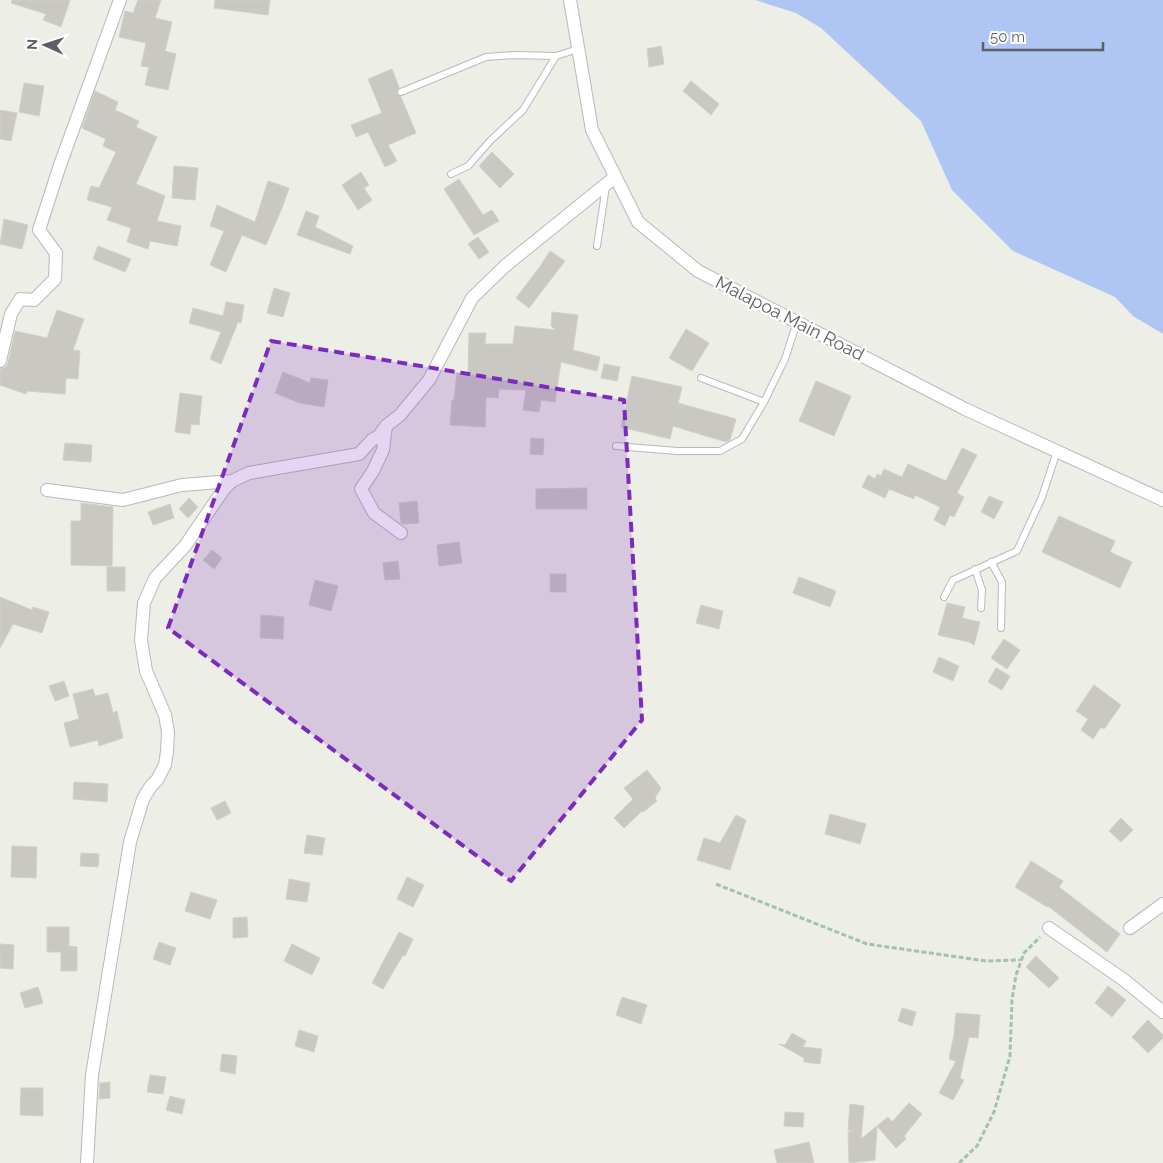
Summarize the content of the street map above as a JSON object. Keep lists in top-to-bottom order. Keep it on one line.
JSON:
{"streets":{"street":["Malapoa Main Road"]},"scale_bar":"50 m","north":"left"}
